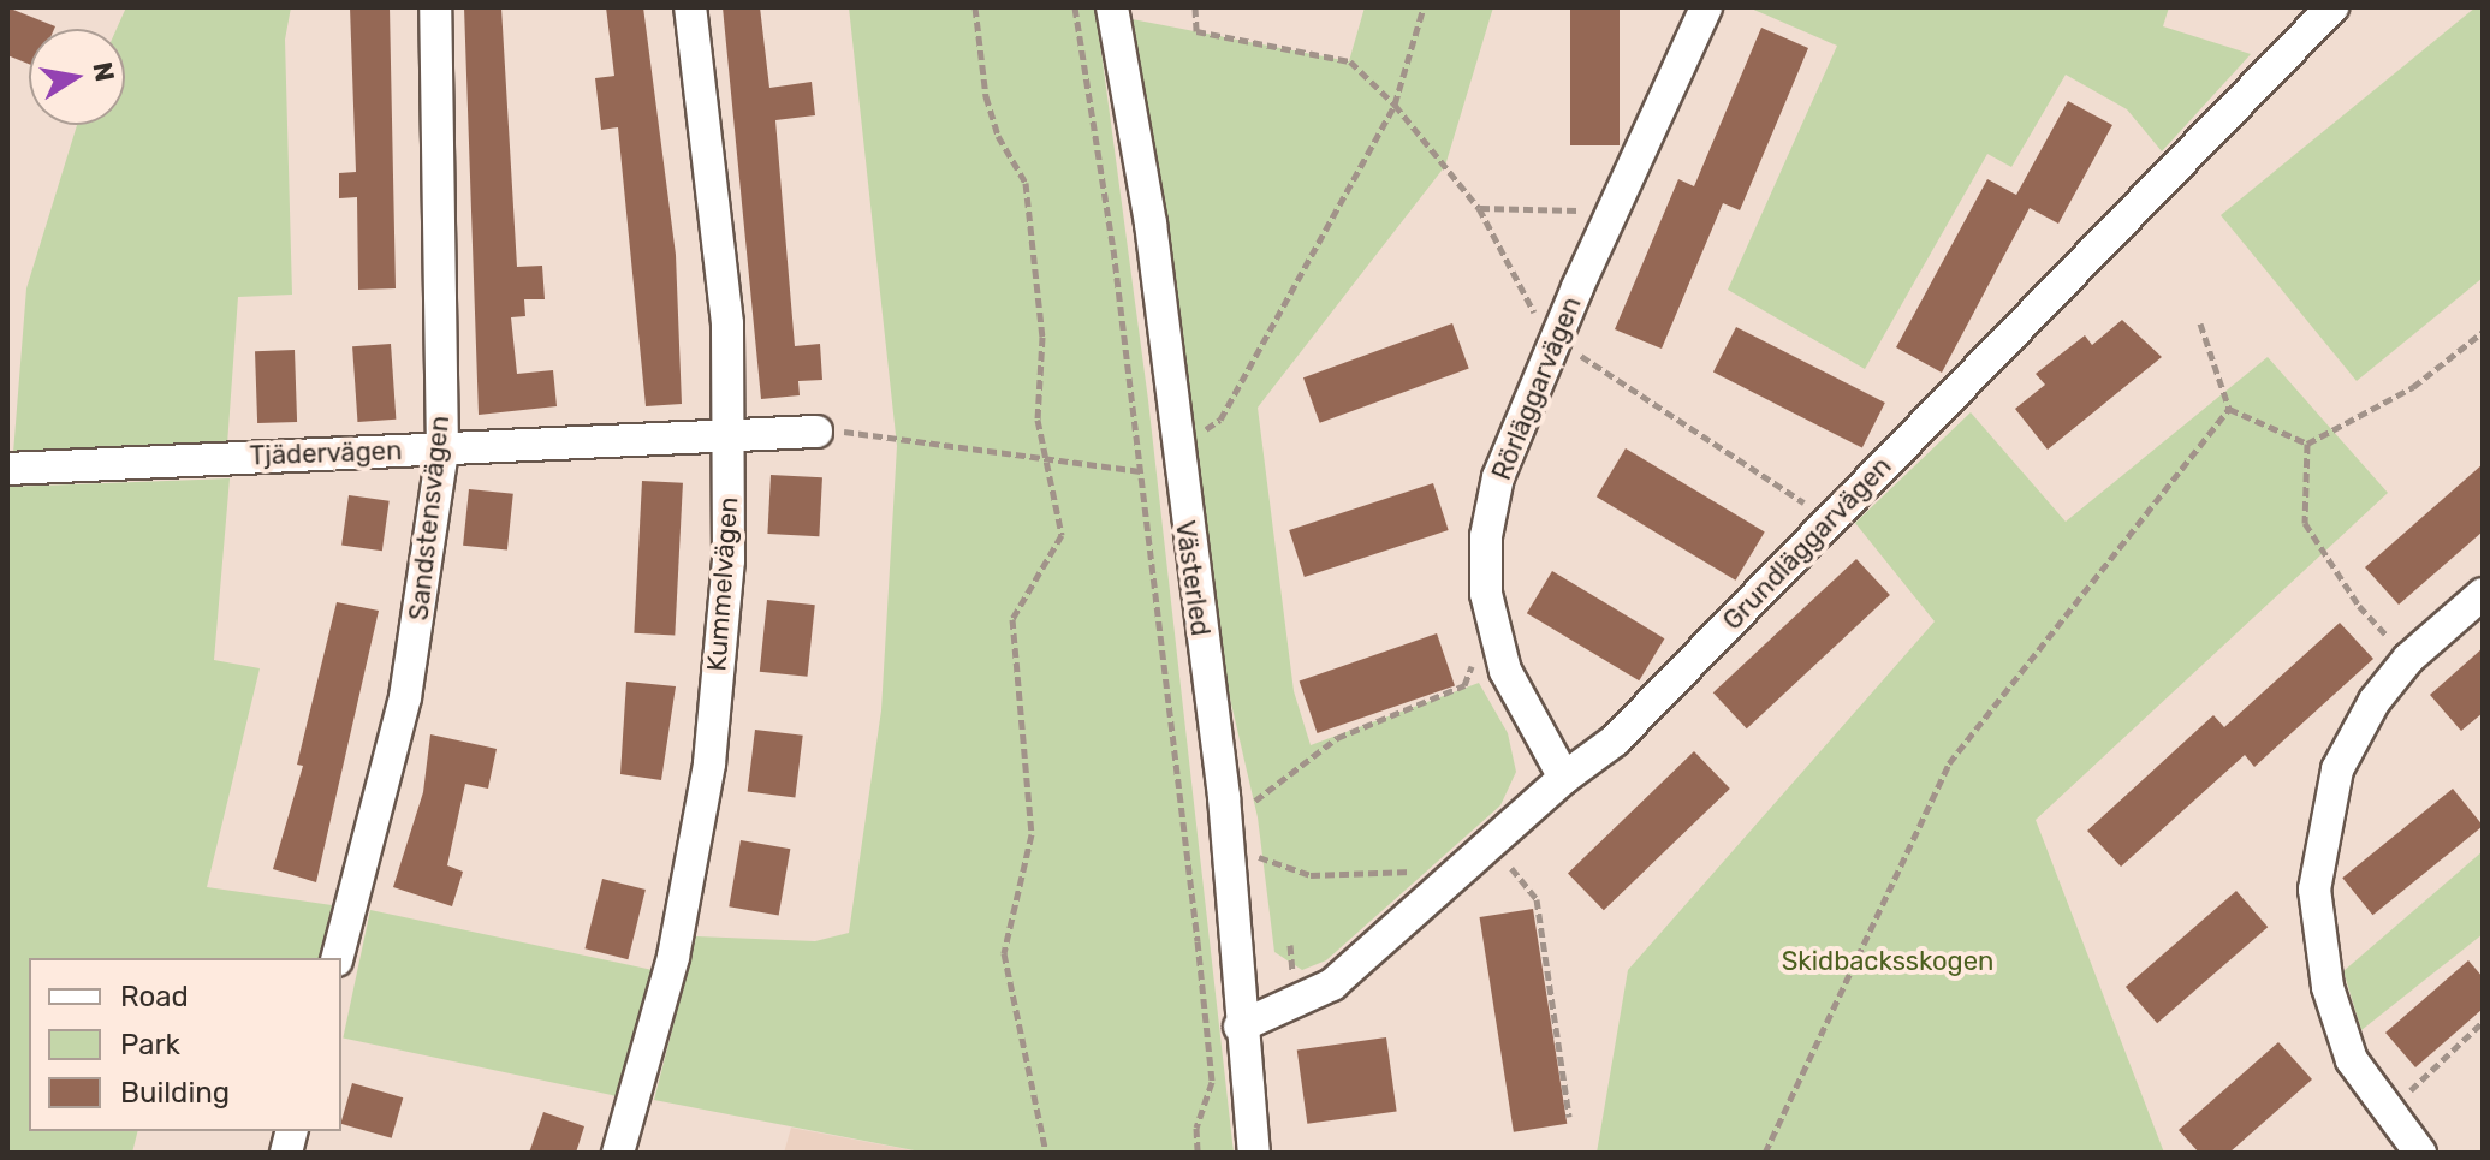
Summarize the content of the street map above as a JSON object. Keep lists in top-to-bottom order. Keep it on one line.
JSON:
{"streets":{"street":["Rörläggarvägen","Tjädervägen","Sandstensvägen","Grundläggarvägen","Västerled","Kummelvägen"]},"crossings":[["Rörläggarvägen","Grundläggarvägen"],["Tjädervägen","Sandstensvägen"],["Tjädervägen","Kummelvägen"],["Grundläggarvägen","Västerled"]],"parks":["Skidbacksskogen"],"legend":["Road","Park","Building"],"north":"right"}
